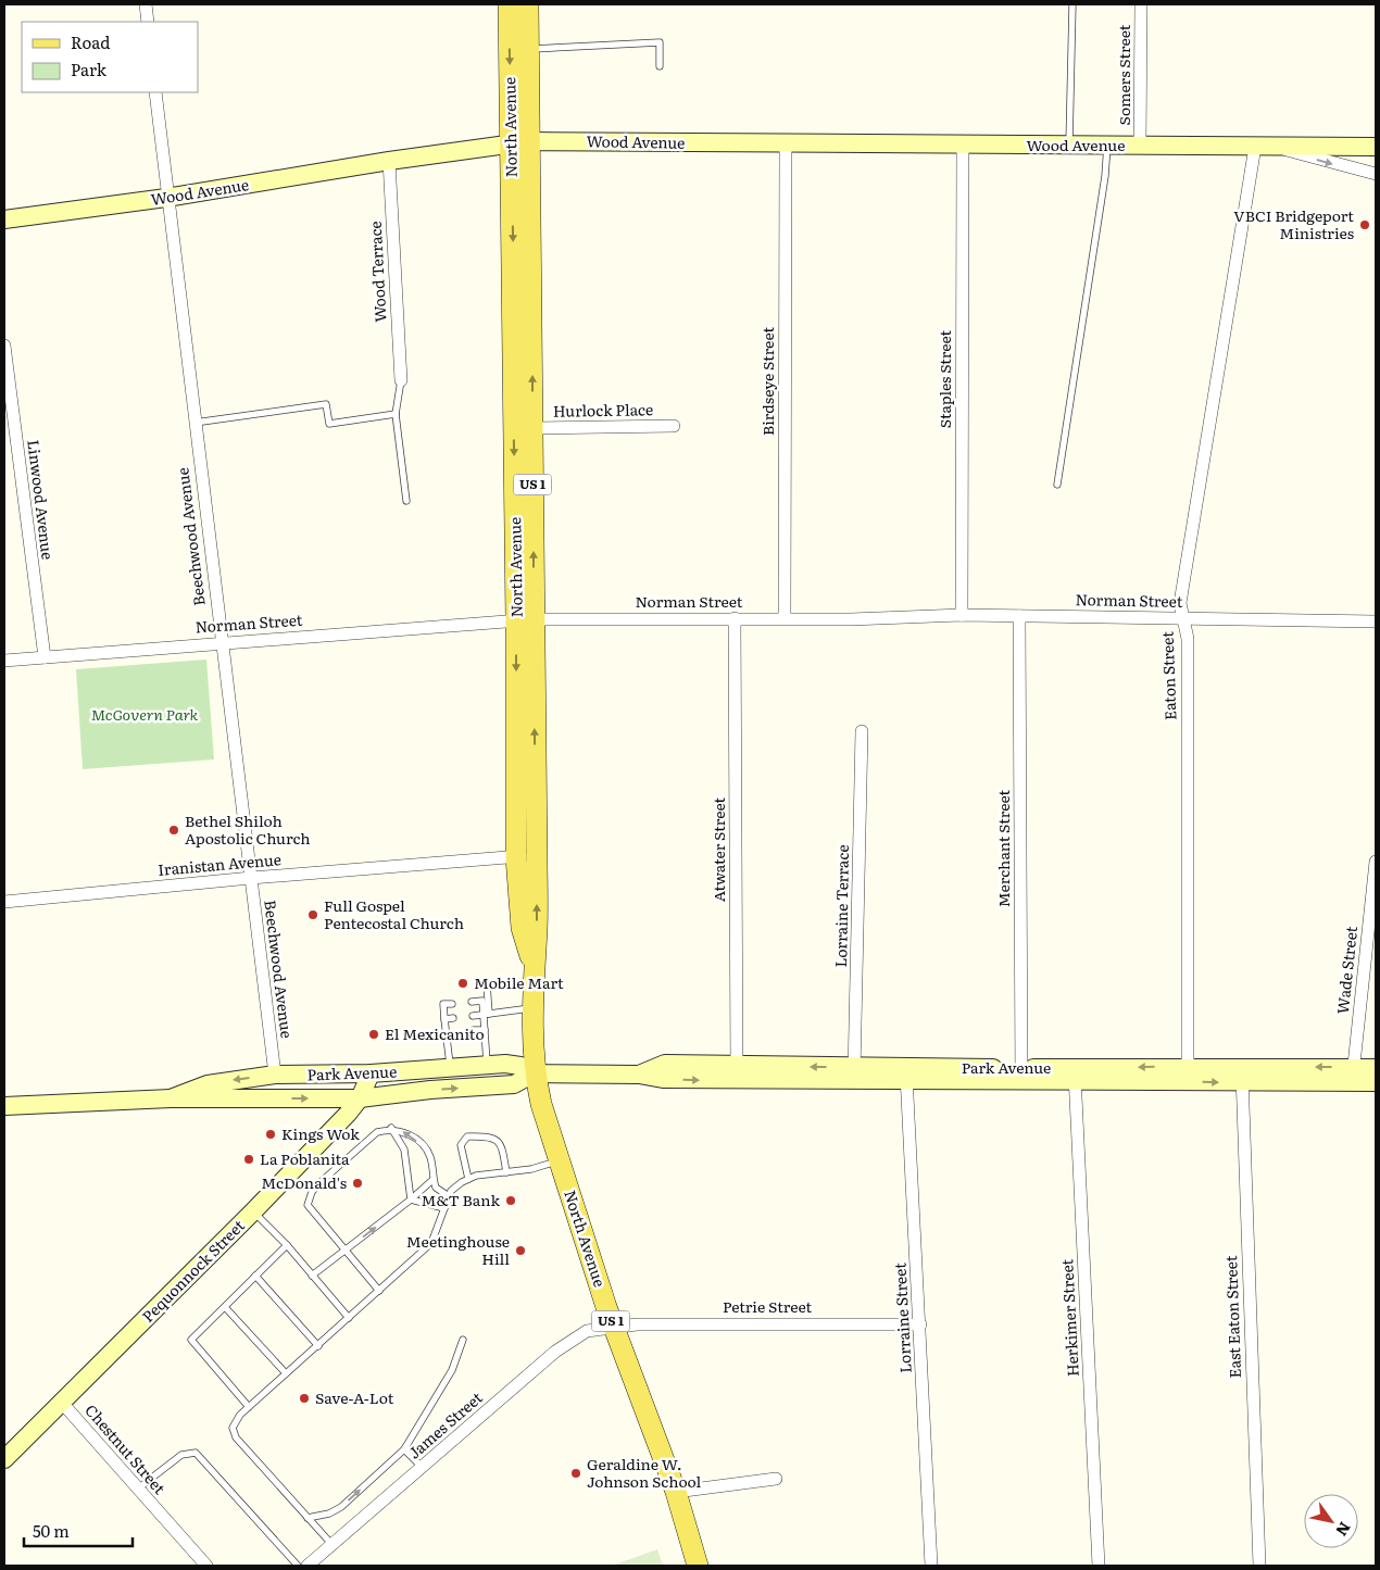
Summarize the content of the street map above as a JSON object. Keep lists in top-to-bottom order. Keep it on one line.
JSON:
{"streets":{"main road":["North Avenue","US 1"],"street":["Somers Street","Wood Avenue","Wood Terrace","Staples Street","Birdseye Street","Hurlock Place","Linwood Avenue","Beechwood Avenue","Norman Street","Eaton Street","Merchant Street","Atwater Street","Iranistan Avenue","Lorraine Terrace","Wade Street","Park Avenue","Pequonnock Street","Petrie Street","East Eaton Street","Lorraine Street","Herkimer Street","James Street","Chestnut Street"]},"crossings":[["Somers Street","Wood Avenue"],["North Avenue","Wood Avenue"],["North Avenue","Hurlock Place"],["North Avenue","Norman Street"],["North Avenue","Iranistan Avenue"],["North Avenue","Park Avenue"],["North Avenue","Petrie Street"],["North Avenue","James Street"],["Wood Avenue","Wood Terrace"],["Wood Avenue","Staples Street"],["Wood Avenue","Birdseye Street"],["Wood Avenue","Beechwood Avenue"],["Wood Avenue","Eaton Street"],["Staples Street","Norman Street"],["Birdseye Street","Norman Street"],["Linwood Avenue","Norman Street"],["Beechwood Avenue","Norman Street"],["Beechwood Avenue","Iranistan Avenue"],["Beechwood Avenue","Park Avenue"],["Norman Street","Eaton Street"],["Norman Street","Merchant Street"],["Norman Street","Atwater Street"],["Eaton Street","Park Avenue"],["Merchant Street","Park Avenue"],["Atwater Street","Park Avenue"],["Lorraine Terrace","Park Avenue"],["Wade Street","Park Avenue"],["Park Avenue","Pequonnock Street"],["Park Avenue","East Eaton Street"],["Park Avenue","Lorraine Street"],["Park Avenue","Herkimer Street"],["Pequonnock Street","Chestnut Street"],["Petrie Street","Lorraine Street"],["Petrie Street","James Street"]],"parks":["McGovern Park"],"places":["VBCI Bridgeport Ministries","Bethel Shiloh Apostolic Church","Full Gospel Pentecostal Church","Mobile Mart","El Mexicanito","Kings Wok","La Poblanita","McDonald's","M&T Bank","Meetinghouse Hill","Save-A-Lot","Geraldine W. Johnson School"],"legend":["Road","Park"],"scale_bar":"50 m","north":"bottom right"}
